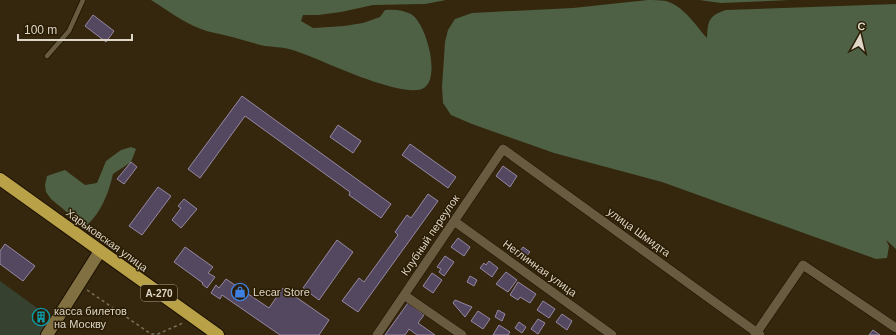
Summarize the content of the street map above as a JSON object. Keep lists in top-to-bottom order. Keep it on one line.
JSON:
{"streets":{"highway":["Харьковская улица","А-270"],"street":["улица Шмидта","Клубный переулок","Неглинная улица"]},"crossings":[["улица Шмидта","Клубный переулок"],["Клубный переулок","Неглинная улица"]],"places":{"shop":["Lecar Store"],"building":["касса билетов на Москву"]},"scale_bar":"100 m","north":"top"}
